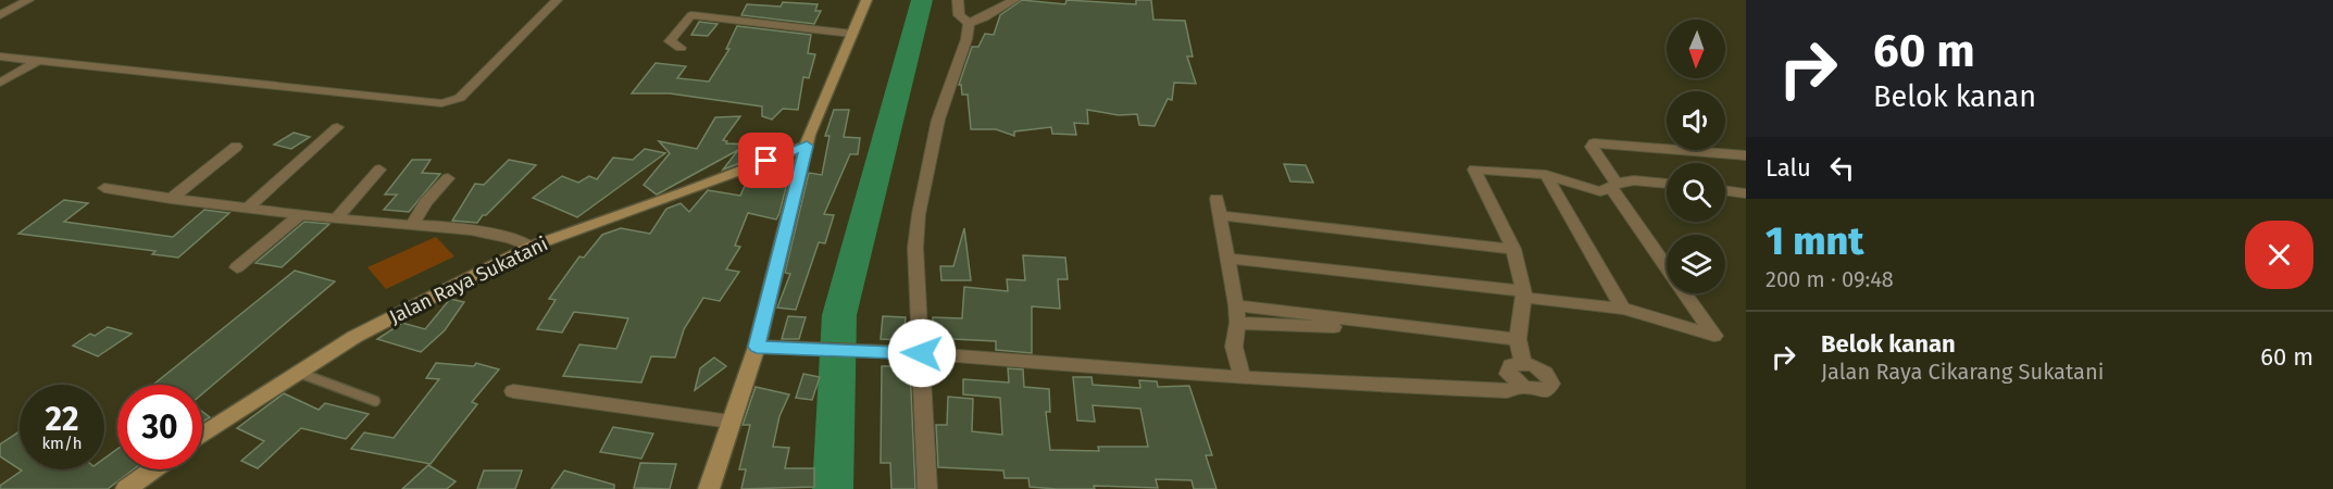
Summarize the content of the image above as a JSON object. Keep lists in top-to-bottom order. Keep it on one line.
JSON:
{"streets":{"main road":["Jalan Raya Sukatani"]},"north":"bottom","page":{"turn":["60 m","Belok kanan"],"then":"Lalu","heading":["1 mnt","200 m · 09:48"],"list":[{"name":"Belok kanan","note":"Jalan Raya Cikarang Sukatani","value":"60 m"}],"speed":"22 km/h","limit":"30"}}
